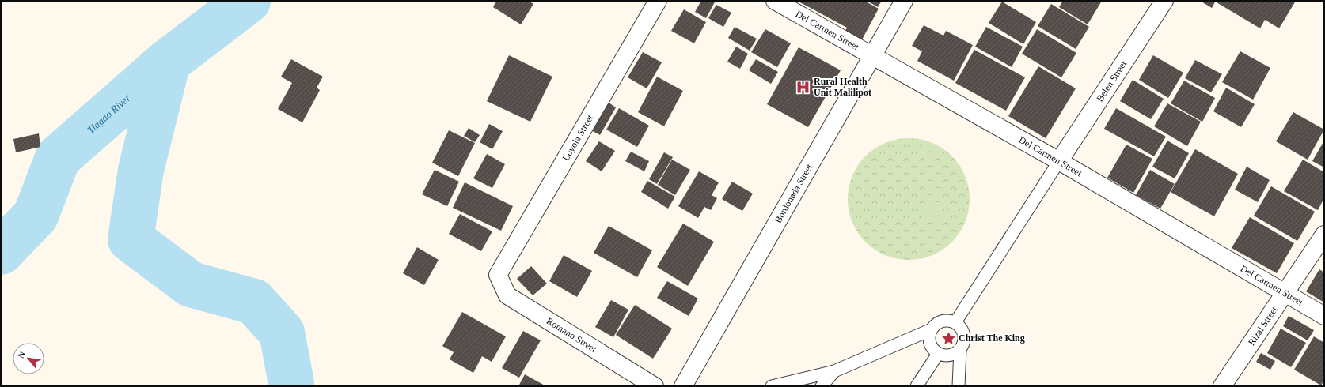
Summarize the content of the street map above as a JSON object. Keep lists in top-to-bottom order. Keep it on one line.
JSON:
{"streets":{"street":["Del Carmen Street","Belen Street","Loyola Street","Bordonada Street","Rizal Street","Romano Street"]},"crossings":[["Del Carmen Street","Belen Street"],["Del Carmen Street","Bordonada Street"],["Del Carmen Street","Rizal Street"],["Loyola Street","Romano Street"]],"water":["Tiagao River"],"places":{"hospital":["Rural Health Unit Malilipot"],"place":["Christ The King"]},"north":"top left"}
